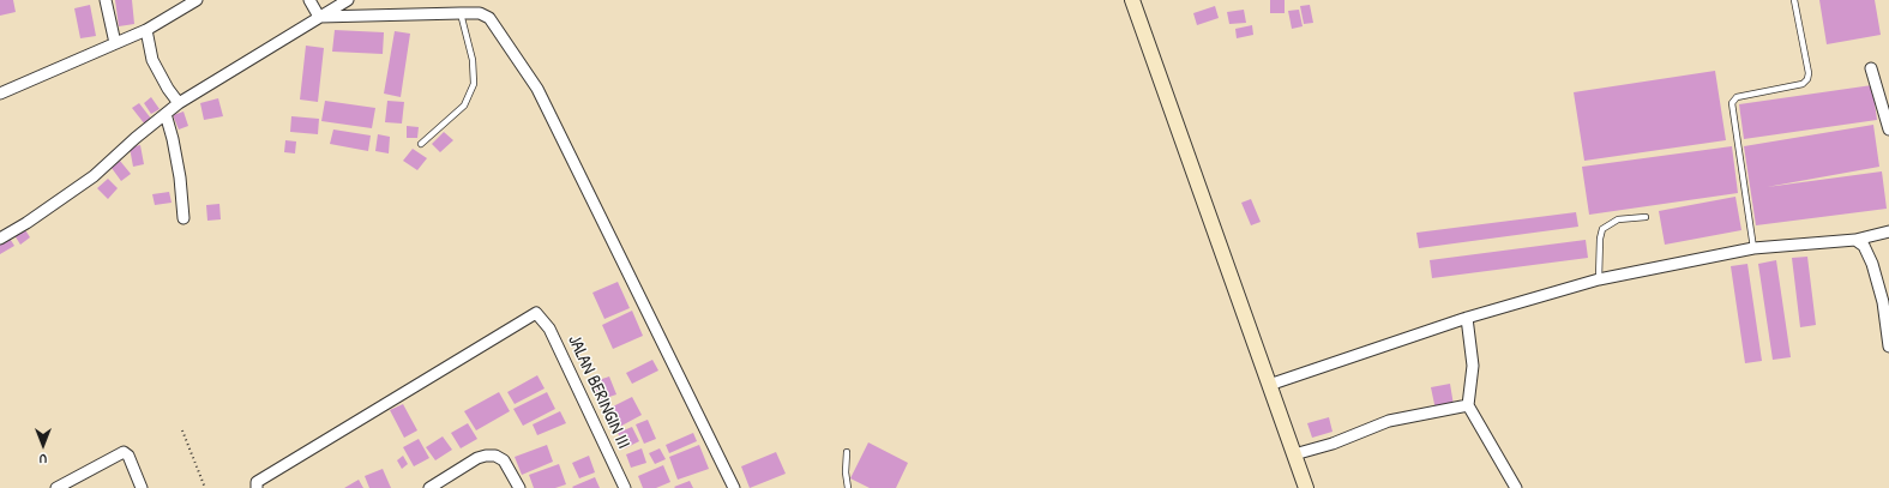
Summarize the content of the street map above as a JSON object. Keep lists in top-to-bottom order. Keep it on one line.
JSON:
{"streets":{"street":["JALAN BERINGIN III"]},"north":"bottom"}
